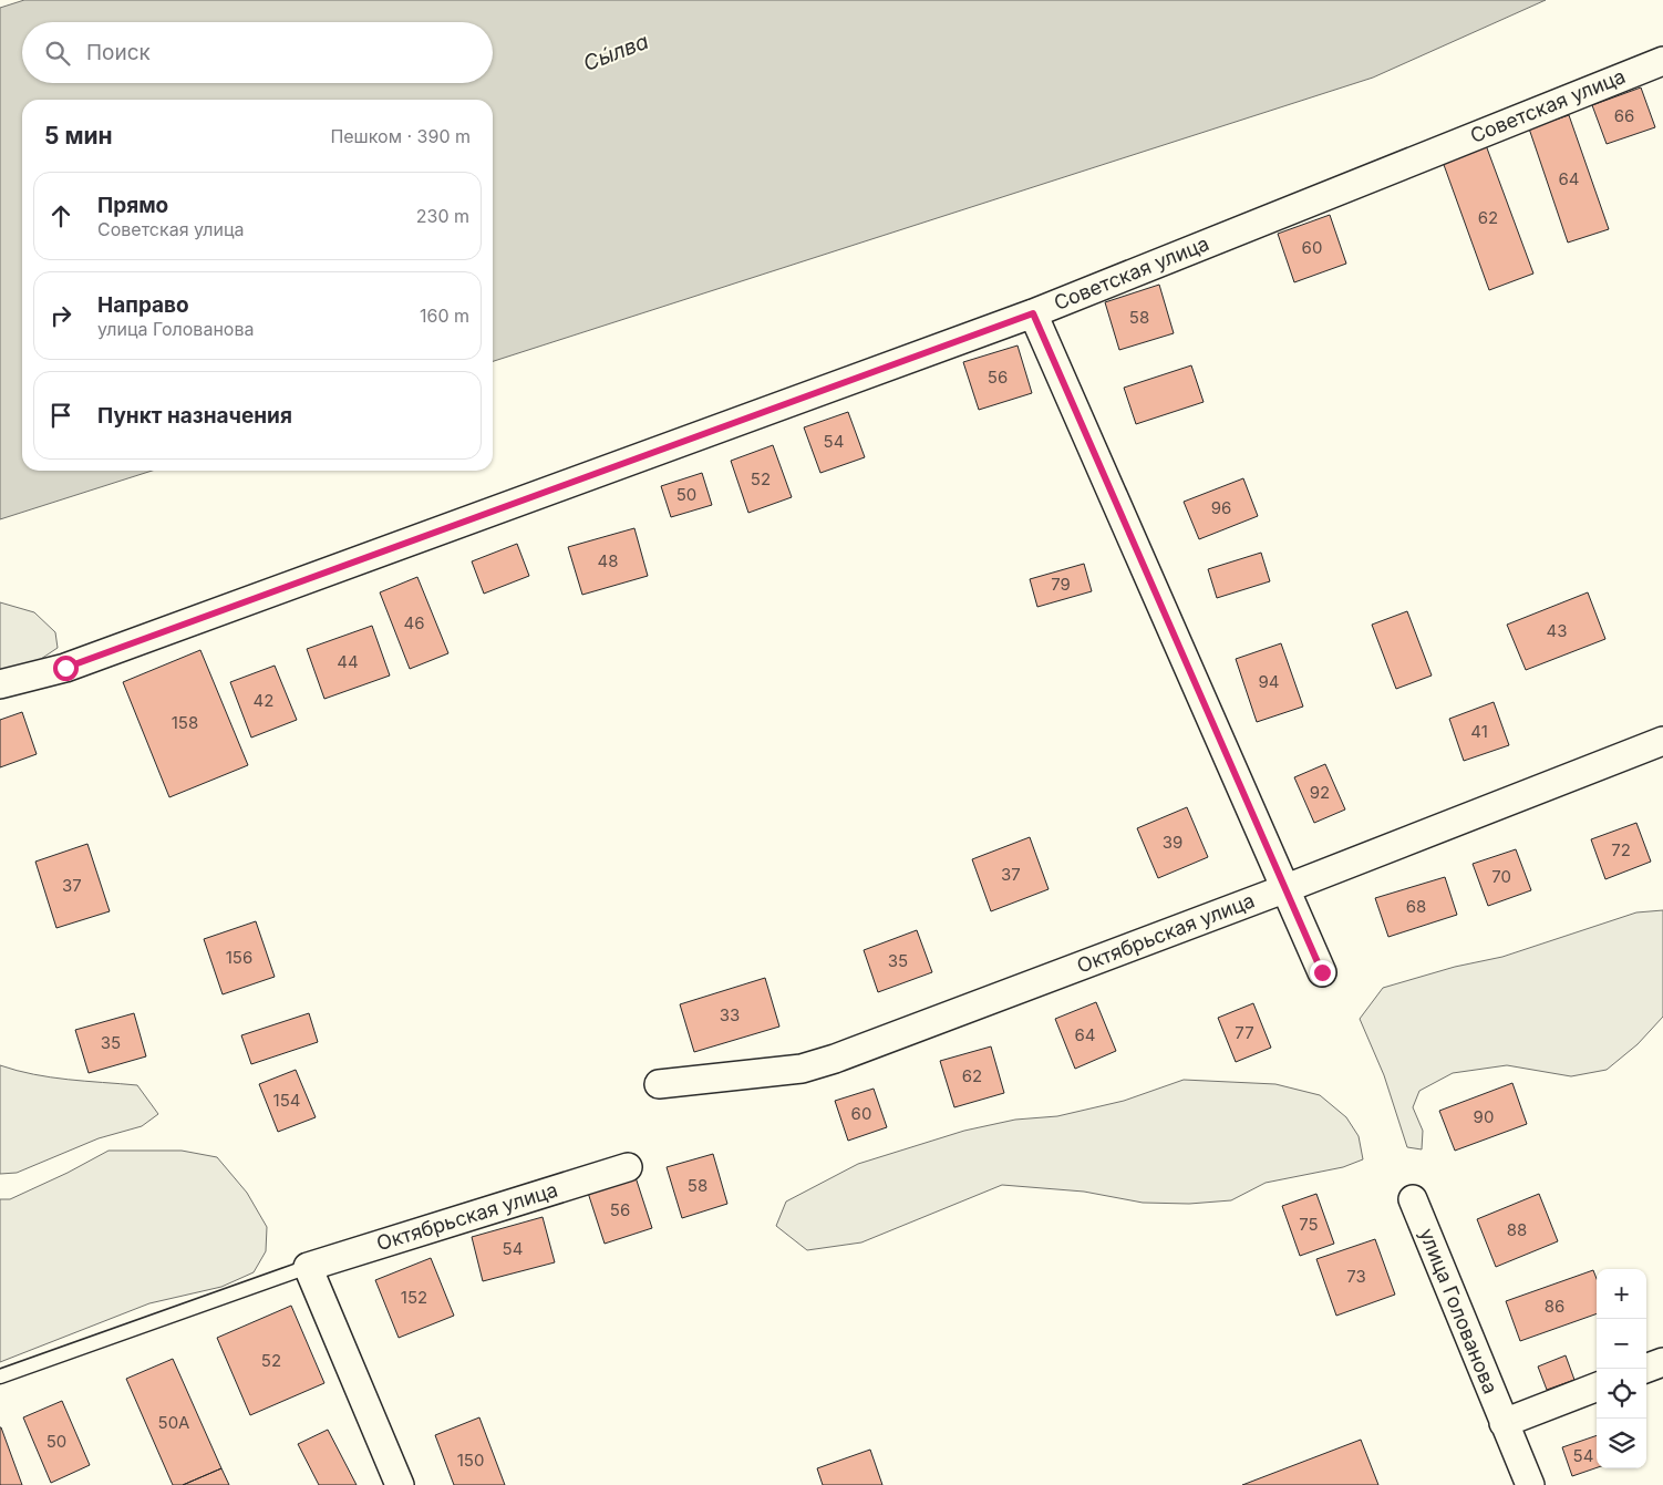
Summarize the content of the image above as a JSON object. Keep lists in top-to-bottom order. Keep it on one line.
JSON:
{"streets":{"street":["Советская улица","Октябрьская улица","улица Голованова"]},"water":["Сы́лва"],"house_numbers":["66","64","62","60","58","56","54","52","50","96","48","79","46","43","44","94","42","158","41","92","39","72","37","70","37","68","156","35","33","77","64","35","62","154","60","90","58","56","75","88","54","73","152","86","52","50А","50","54","150"],"page":{"search":"Поиск","heading":["5 мин","Пешком · 390 m"],"list":[["Прямо","Советская улица","230 m"],["Направо","улица Голованова","160 m"],"Пункт назначения"],"map_buttons":["+","−"]}}
